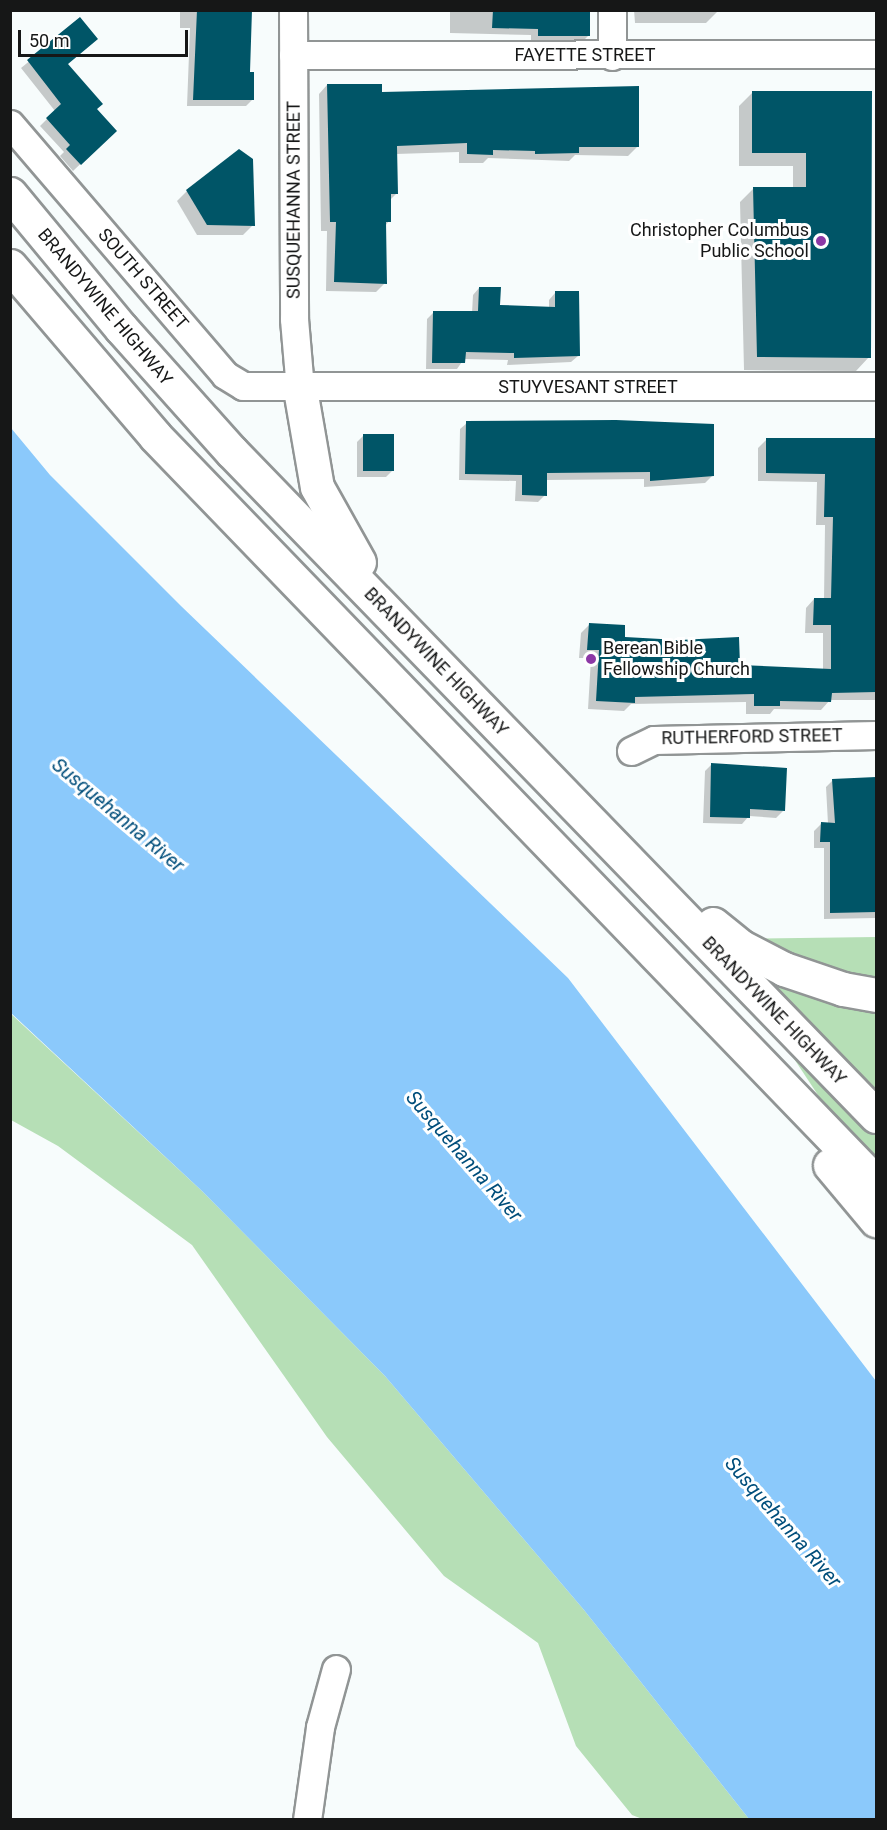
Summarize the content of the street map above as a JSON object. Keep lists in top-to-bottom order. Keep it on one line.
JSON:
{"streets":{"main road":["BRANDYWINE HIGHWAY"],"street":["FAYETTE STREET","SUSQUEHANNA STREET","SOUTH STREET","STUYVESANT STREET","RUTHERFORD STREET"]},"crossings":[["FAYETTE STREET","SUSQUEHANNA STREET"],["SUSQUEHANNA STREET","SOUTH STREET"],["SUSQUEHANNA STREET","STUYVESANT STREET"],["SOUTH STREET","STUYVESANT STREET"]],"water":["Susquehanna River"],"places":["Christopher Columbus Public School","Berean Bible Fellowship Church"],"scale_bar":"50 m"}
